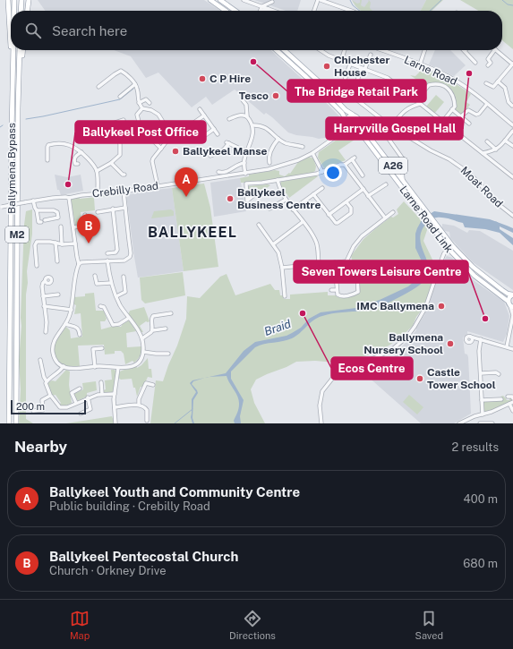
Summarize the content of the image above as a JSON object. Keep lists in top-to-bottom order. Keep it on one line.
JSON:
{"streets":{"highway":["Ballymena Bypass","M2"],"main road":["A26","Larne Road Link"],"street":["Larne Road","Moat Road","Crebilly Road"]},"crossings":[["A26","Crebilly Road"],["A26","Larne Road Link"],["Ballymena Bypass","M2"],["Crebilly Road","Larne Road Link"]],"districts":["BALLYKEEL"],"water":["Braid"],"places":["The Bridge Retail Park","Chichester House","Harryville Gospel Hall","C P Hire","Tesco","Ballykeel Manse","Ballykeel Post Office","Ballykeel Business Centre","IMC Ballymena","Ecos Centre","Seven Towers Leisure Centre","Ballymena Nursery School","Castle Tower School"],"scale_bar":"200 m","page":{"search":"Search here","pins":["A","B"],"scale":"200 m","heading":["Nearby","2 results"],"list":[{"mark":"A","name":"Ballykeel Youth and Community Centre","note":"Public building · Crebilly Road","value":"400 m"},{"mark":"B","name":"Ballykeel Pentecostal Church","note":"Church · Orkney Drive","value":"680 m"}],"nav":["Map","Directions","Saved"]}}
